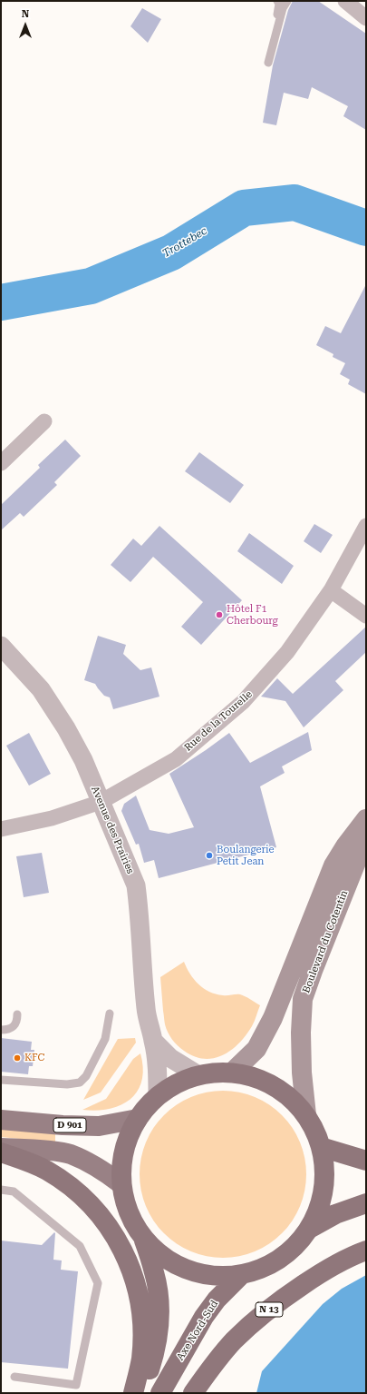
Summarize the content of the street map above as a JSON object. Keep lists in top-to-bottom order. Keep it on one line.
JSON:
{"streets":{"highway":["N 13","Axe Nord-Sud"],"main road":["Boulevard du Cotentin","D 901"],"street":["Rue de la Tourelle","Avenue des Prairies"]},"crossings":[["Rue de la Tourelle","Avenue des Prairies"]],"water":["Trottebec"],"places":["Hôtel F1 Cherbourg","Boulangerie Petit Jean","KFC"],"north":"top"}
